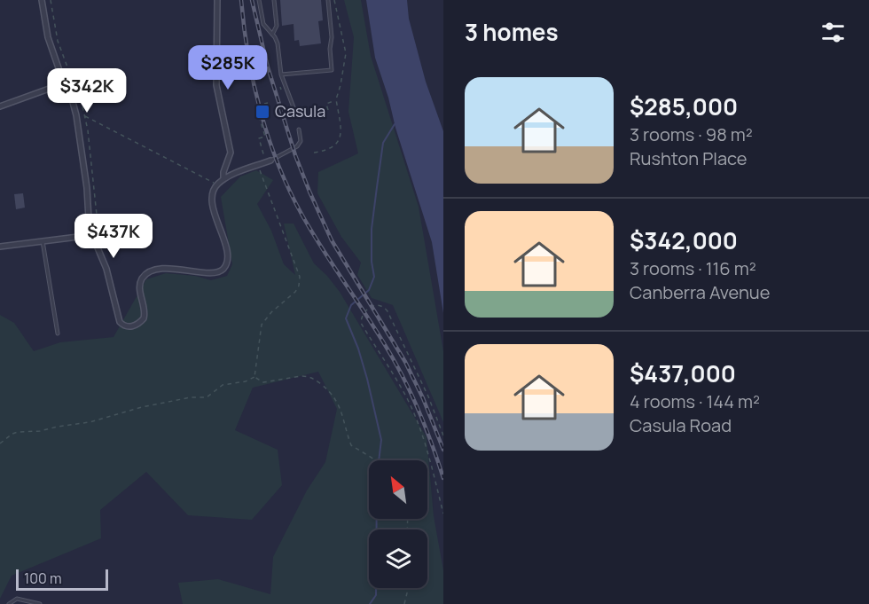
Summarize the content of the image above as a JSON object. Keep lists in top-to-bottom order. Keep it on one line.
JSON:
{"places":{"transit":["Casula"]},"scale_bar":"100 m","north":"top left","page":{"heading":"3 homes","price":["$285K","$342K","$437K"],"list":[{"name":"$285,000","note":"3 rooms · 98 m² · Rushton Place"},{"name":"$342,000","note":"3 rooms · 116 m² · Canberra Avenue"},{"name":"$437,000","note":"4 rooms · 144 m² · Casula Road"}],"scale":"100 m"}}
